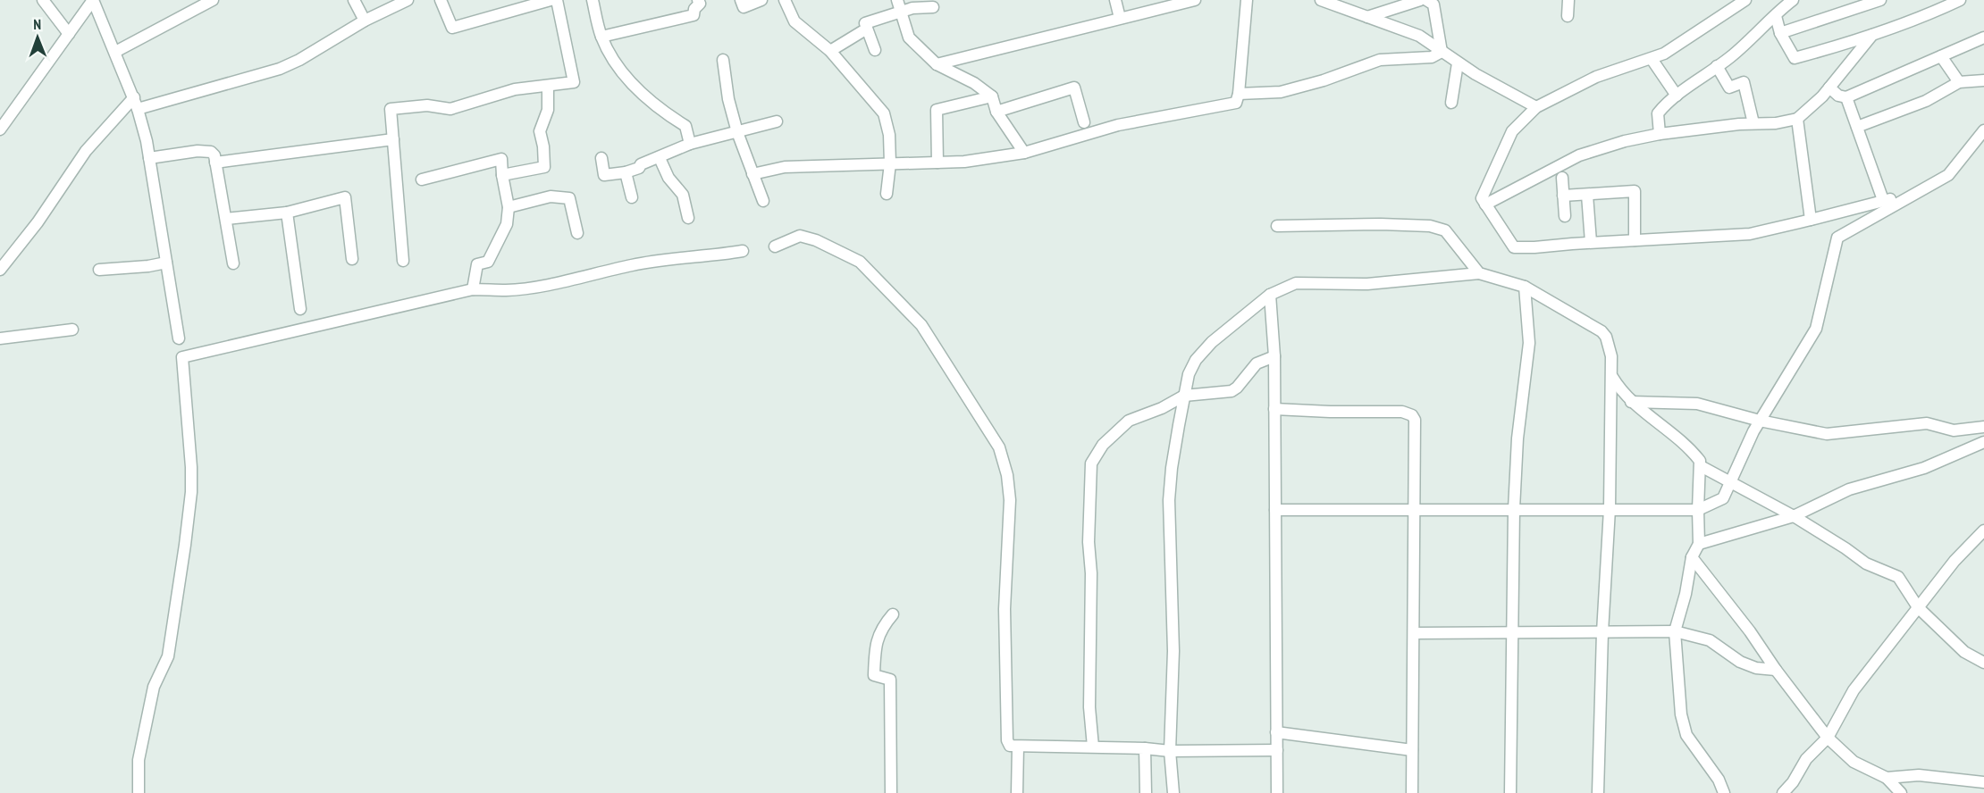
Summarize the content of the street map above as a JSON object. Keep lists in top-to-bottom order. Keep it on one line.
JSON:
{"north":"top"}
